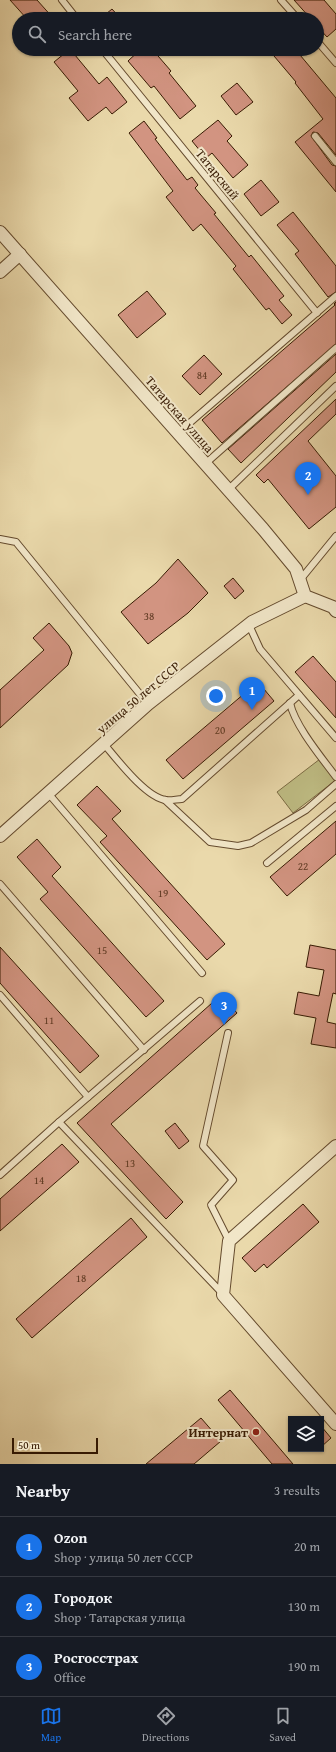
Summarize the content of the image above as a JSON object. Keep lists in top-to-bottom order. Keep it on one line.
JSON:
{"streets":{"street":["Татарская улица","улица 50 лет СССР"],"lane":["Татарский"]},"crossings":[["Татарская улица","улица 50 лет СССР"]],"places":["Интернат"],"house_numbers":["84","38","20","22","19","15","11","13","14","18"],"scale_bar":"50 m","page":{"search":"Search here","pins":["2","1","3"],"scale":"50 m","heading":["Nearby","3 results"],"list":[{"mark":"1","name":"Ozon","note":"Shop · улица 50 лет СССР","value":"20 m"},{"mark":"2","name":"Городок","note":"Shop · Татарская улица","value":"130 m"},{"mark":"3","name":"Росгосстрах","note":"Office","value":"190 m"}],"nav":["Map","Directions","Saved"]}}
